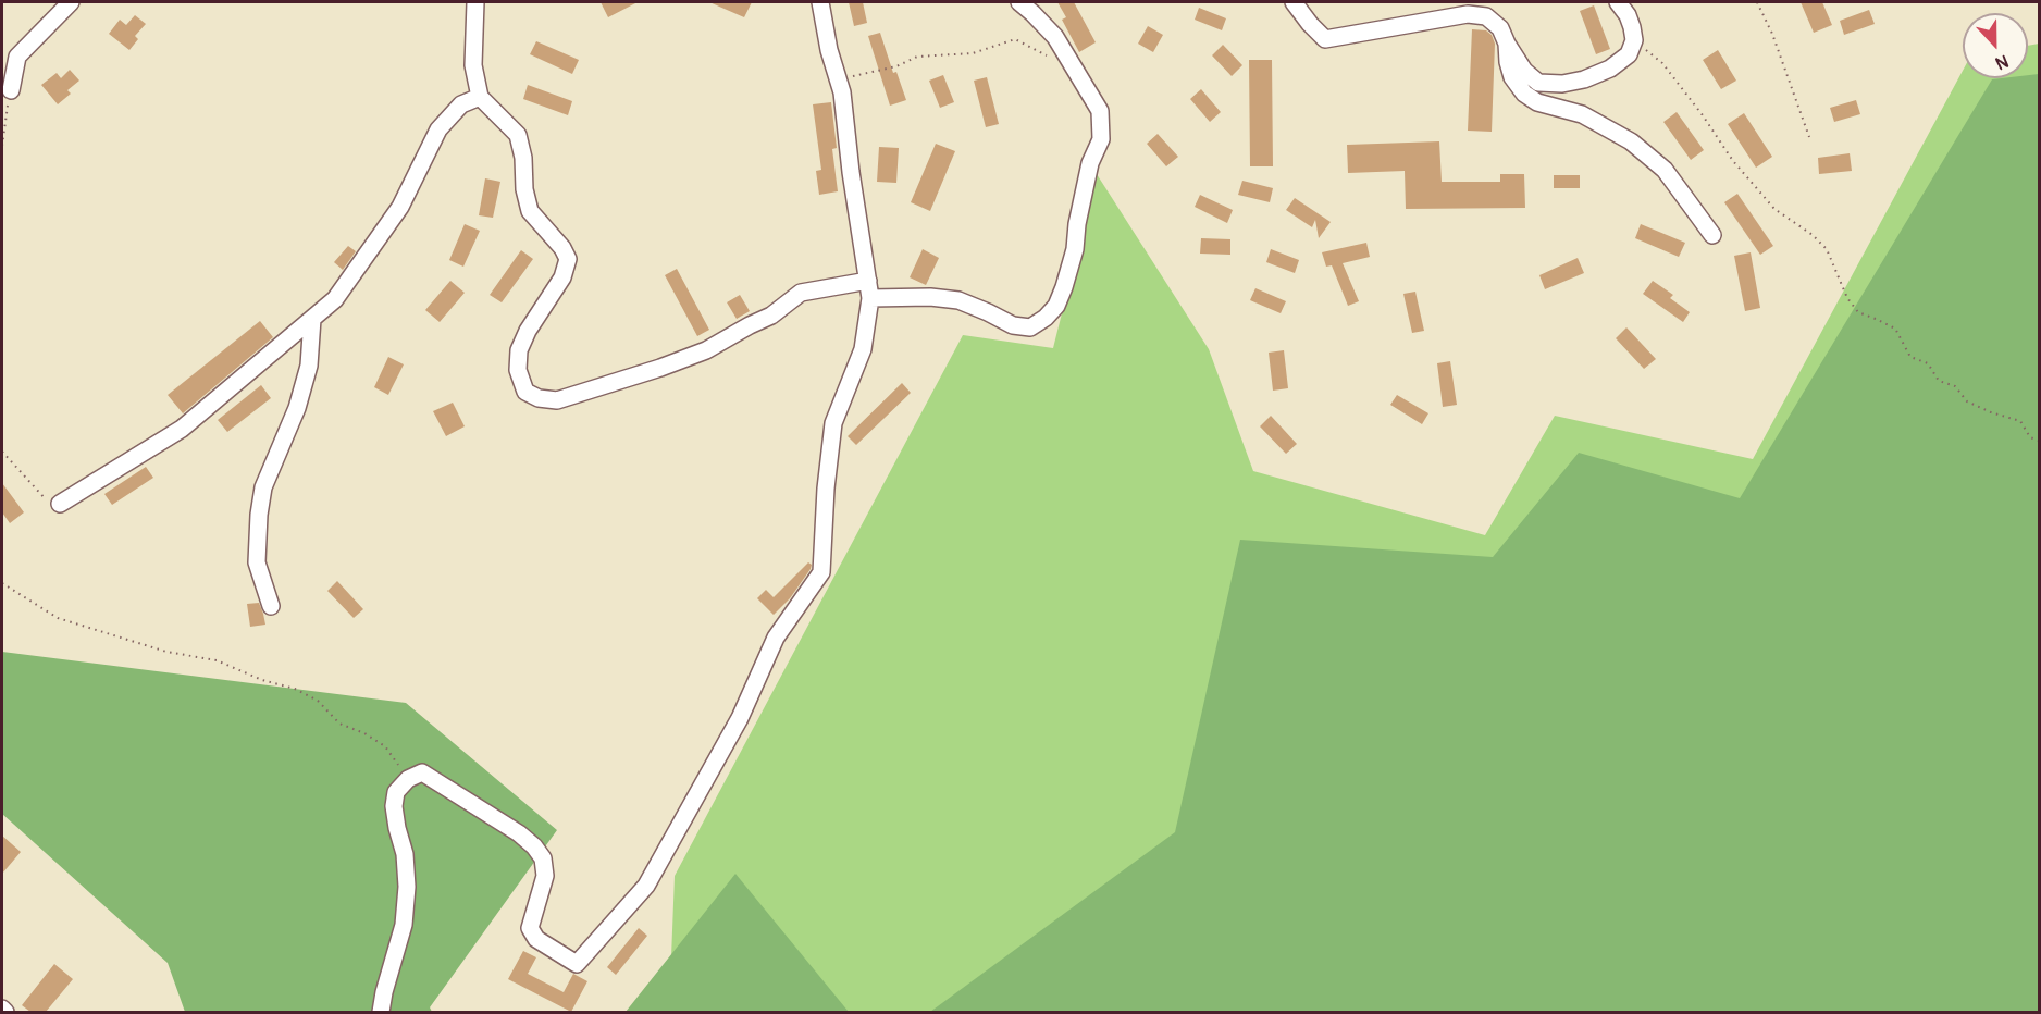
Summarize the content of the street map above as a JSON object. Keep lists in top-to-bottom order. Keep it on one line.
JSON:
{"north":"bottom"}
